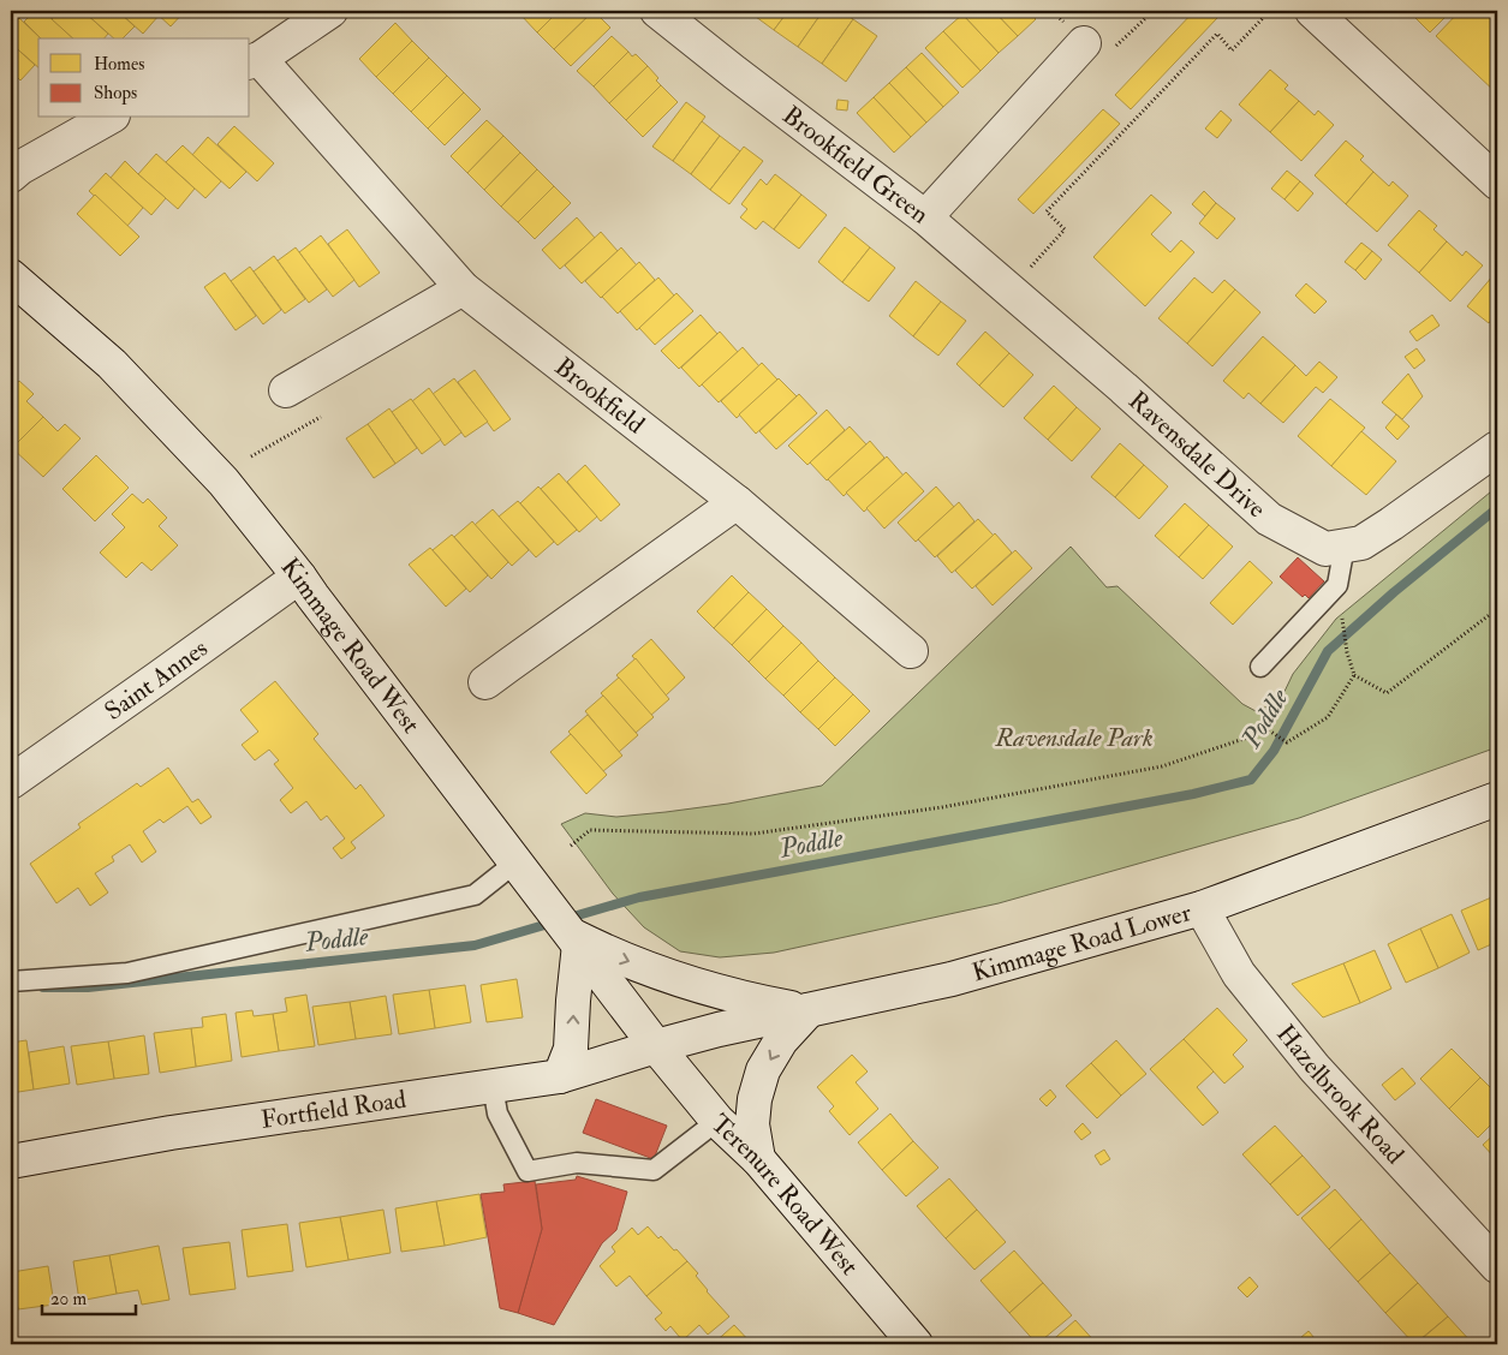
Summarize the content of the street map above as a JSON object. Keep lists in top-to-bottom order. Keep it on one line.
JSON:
{"streets":{"street":["Brookfield Green","Brookfield","Ravensdale Drive","Kimmage Road West","Saint Annes","Kimmage Road Lower","Hazelbrook Road","Fortfield Road","Terenure Road West"]},"crossings":[["Brookfield Green","Ravensdale Drive"],["Kimmage Road West","Saint Annes"],["Kimmage Road West","Kimmage Road Lower"],["Kimmage Road West","Fortfield Road"],["Kimmage Road West","Terenure Road West"],["Kimmage Road Lower","Hazelbrook Road"],["Kimmage Road Lower","Fortfield Road"],["Kimmage Road Lower","Terenure Road West"],["Fortfield Road","Terenure Road West"]],"water":["Poddle"],"parks":["Ravensdale Park"],"legend":["Homes","Shops"],"scale_bar":"20 m"}
